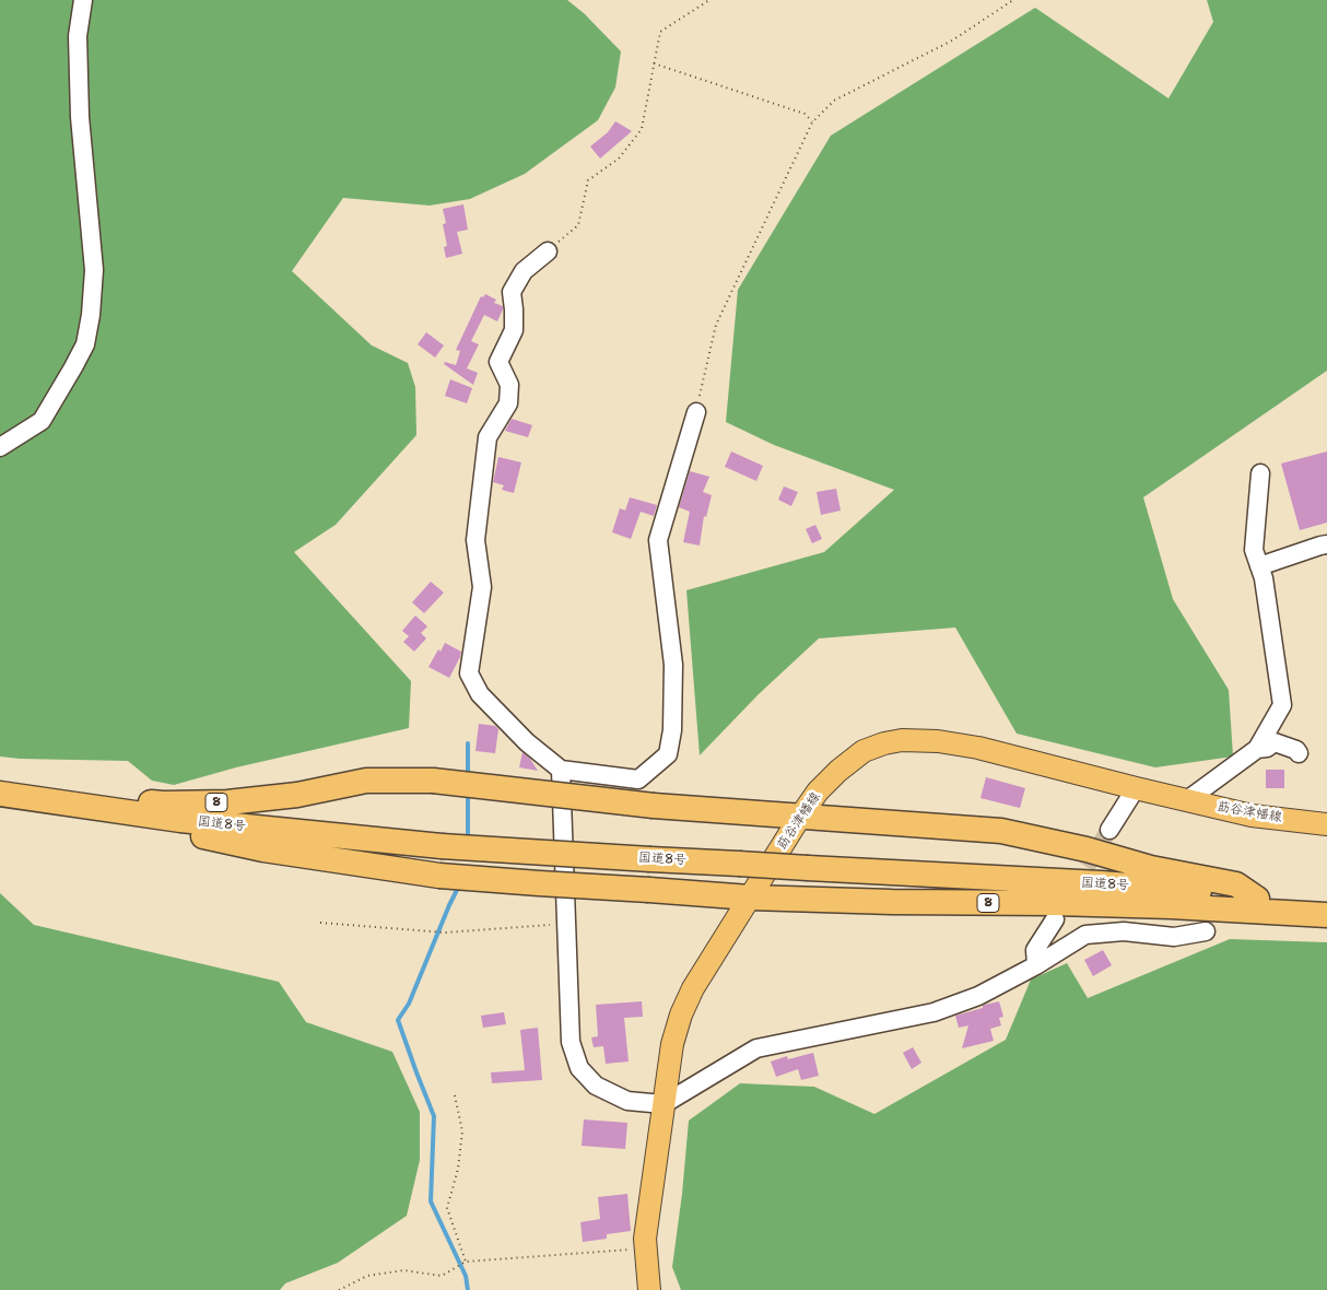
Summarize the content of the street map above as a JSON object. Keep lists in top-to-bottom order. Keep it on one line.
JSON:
{"streets":{"highway":["8","国道8号"],"main road":["莇谷津幡線"]},"crossings":[["8","莇谷津幡線"],["8","国道8号"]]}
